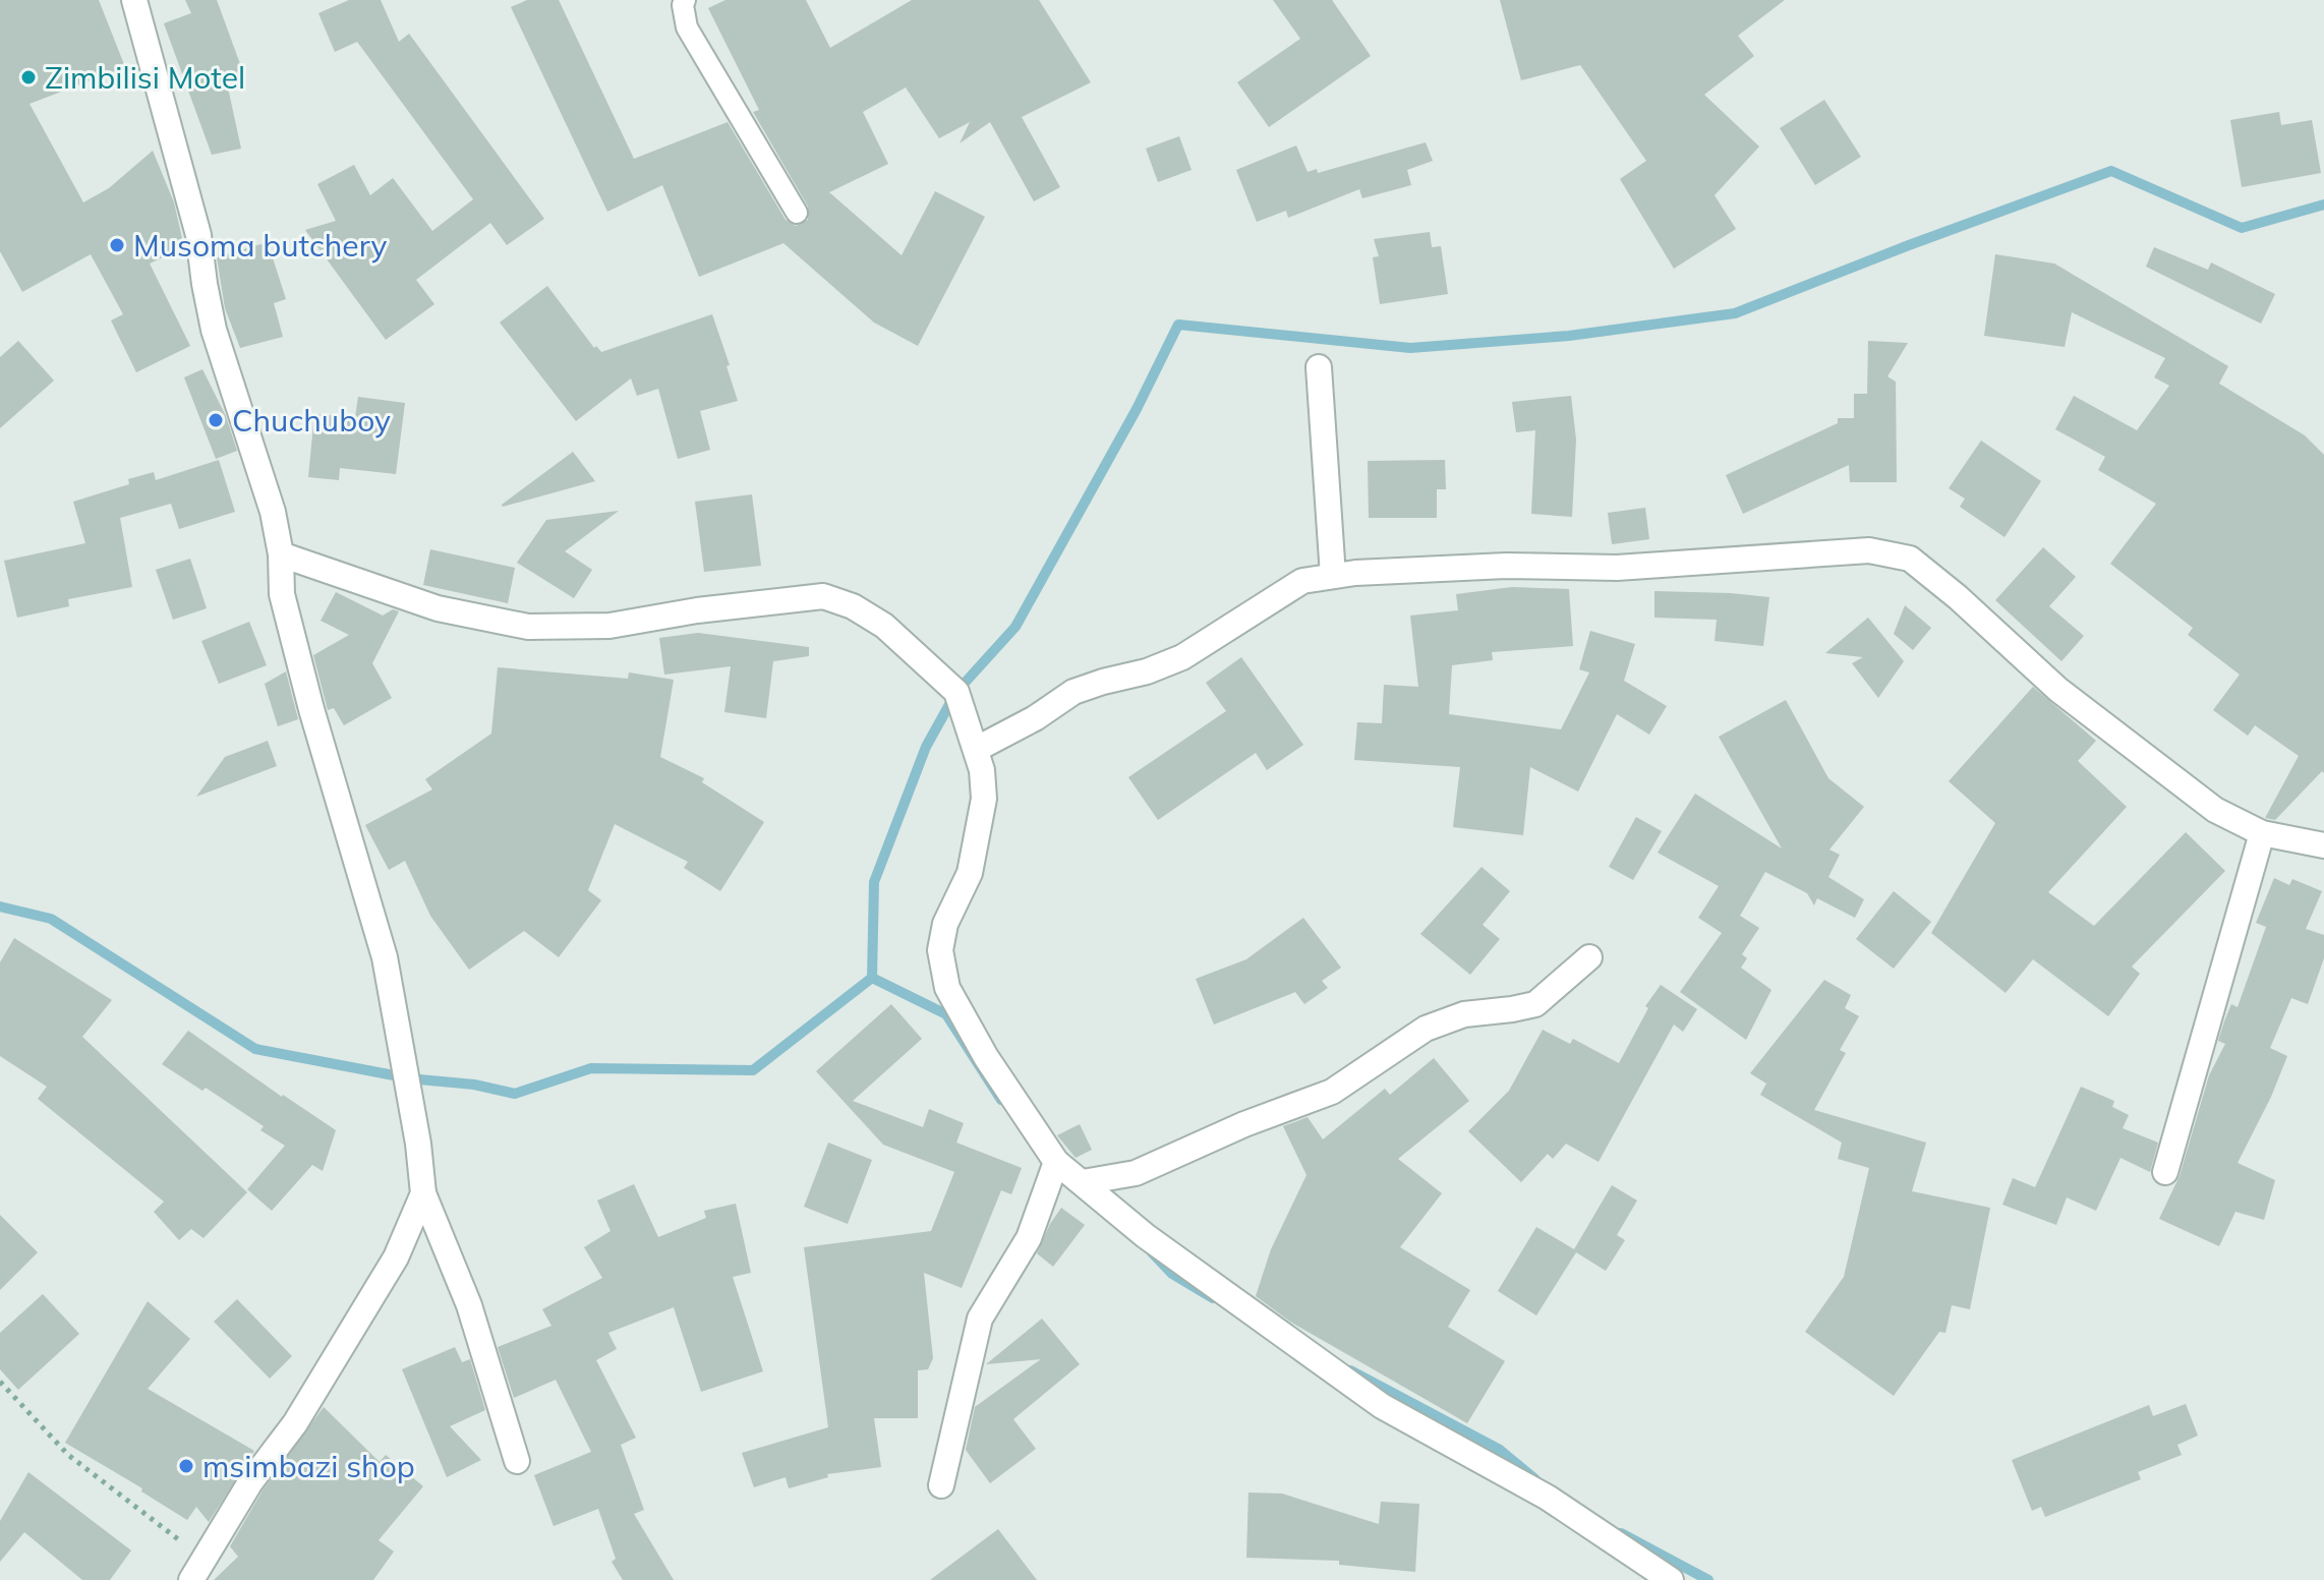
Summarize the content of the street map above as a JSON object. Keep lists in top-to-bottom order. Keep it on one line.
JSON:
{"places":["Zimbilisi Motel","Musoma butchery","Chuchuboy","msimbazi shop"]}
